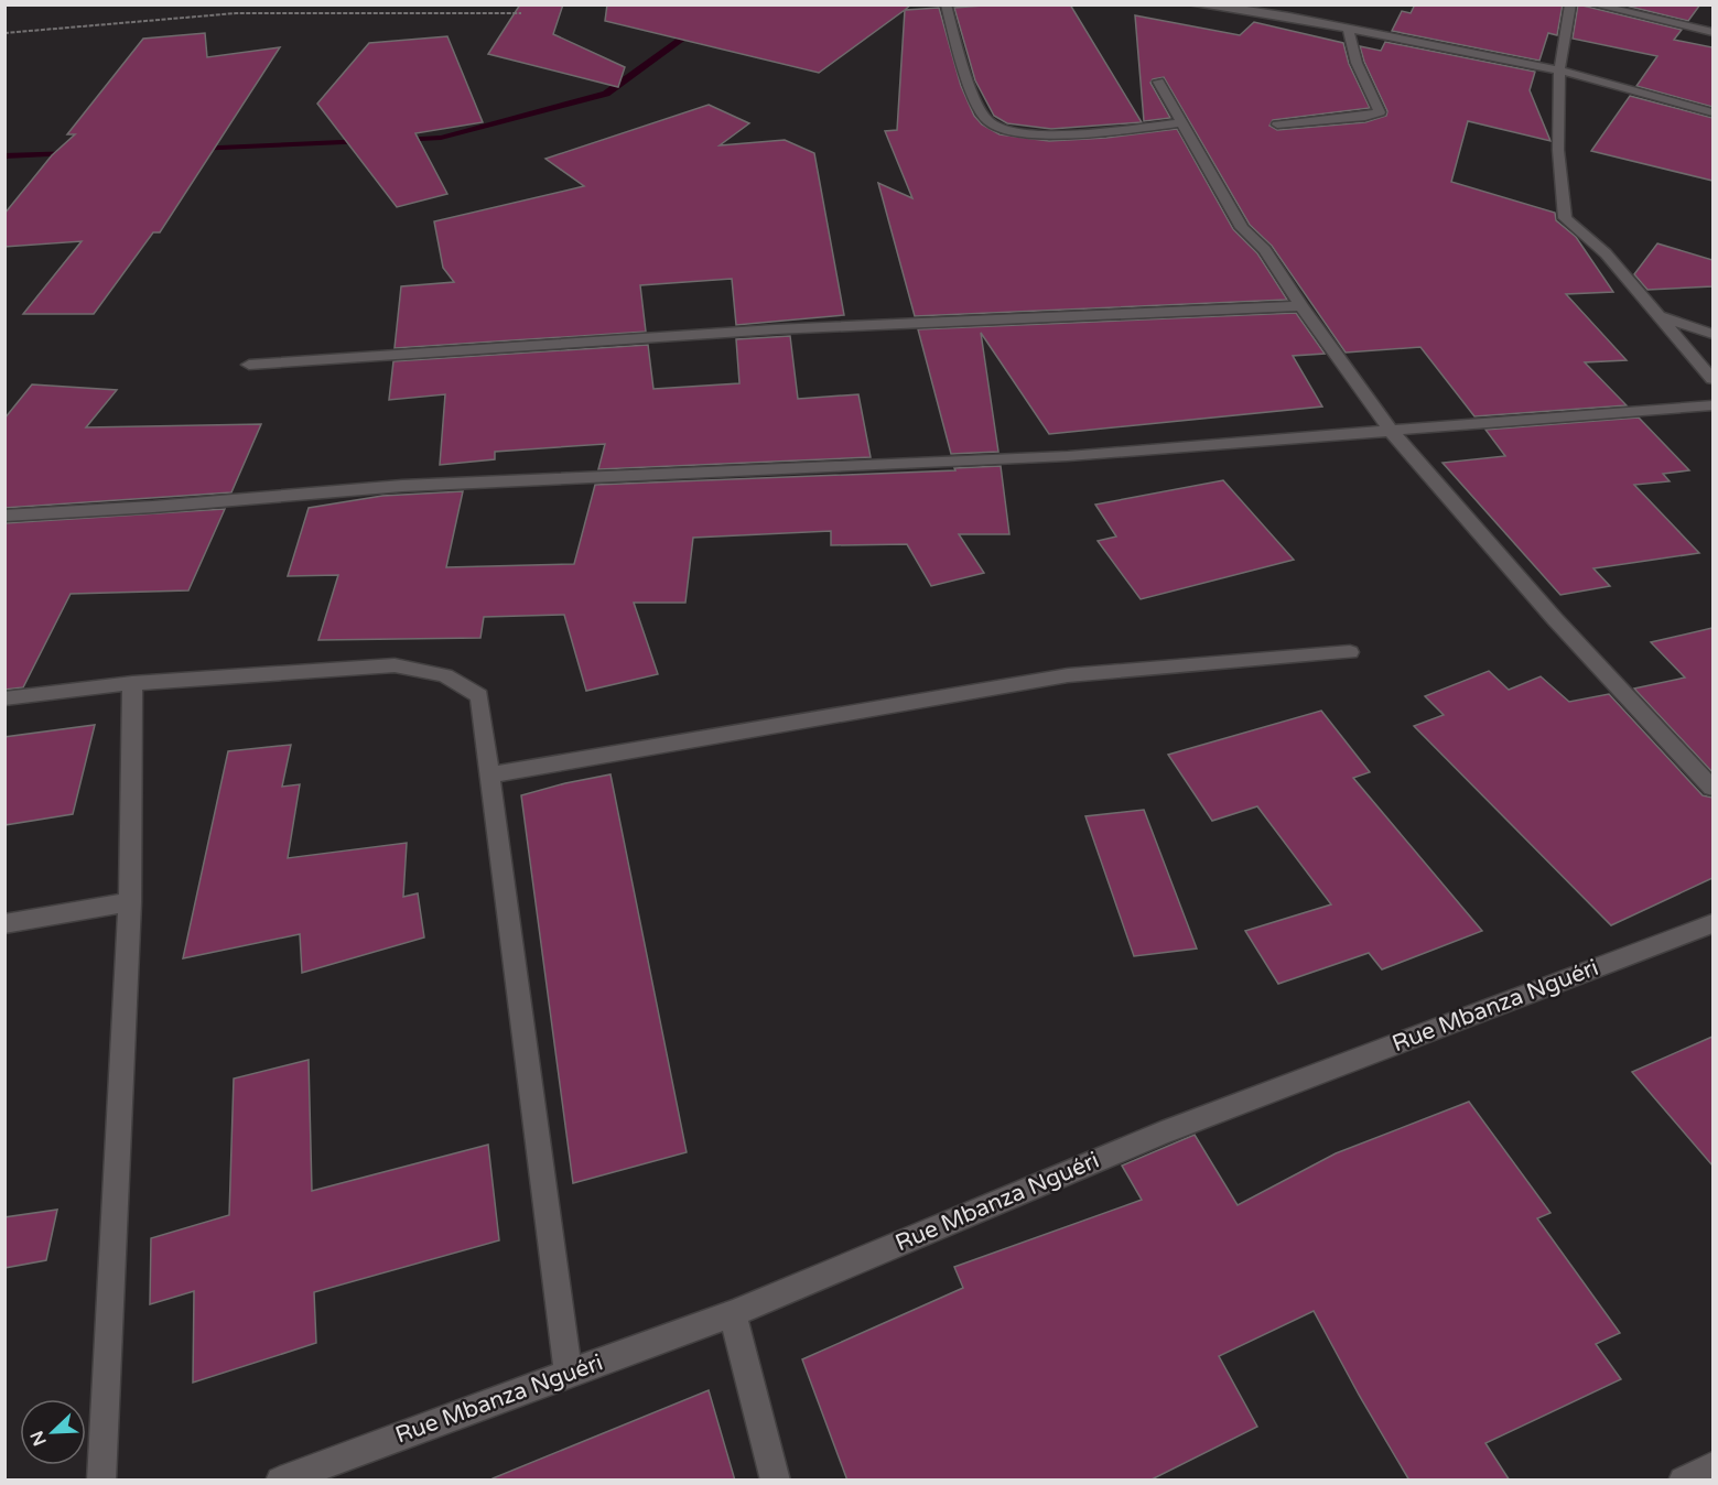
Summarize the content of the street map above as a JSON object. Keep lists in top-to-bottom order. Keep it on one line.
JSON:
{"streets":{"street":["Rue Mbanza Nguéri"]},"north":"bottom left"}
